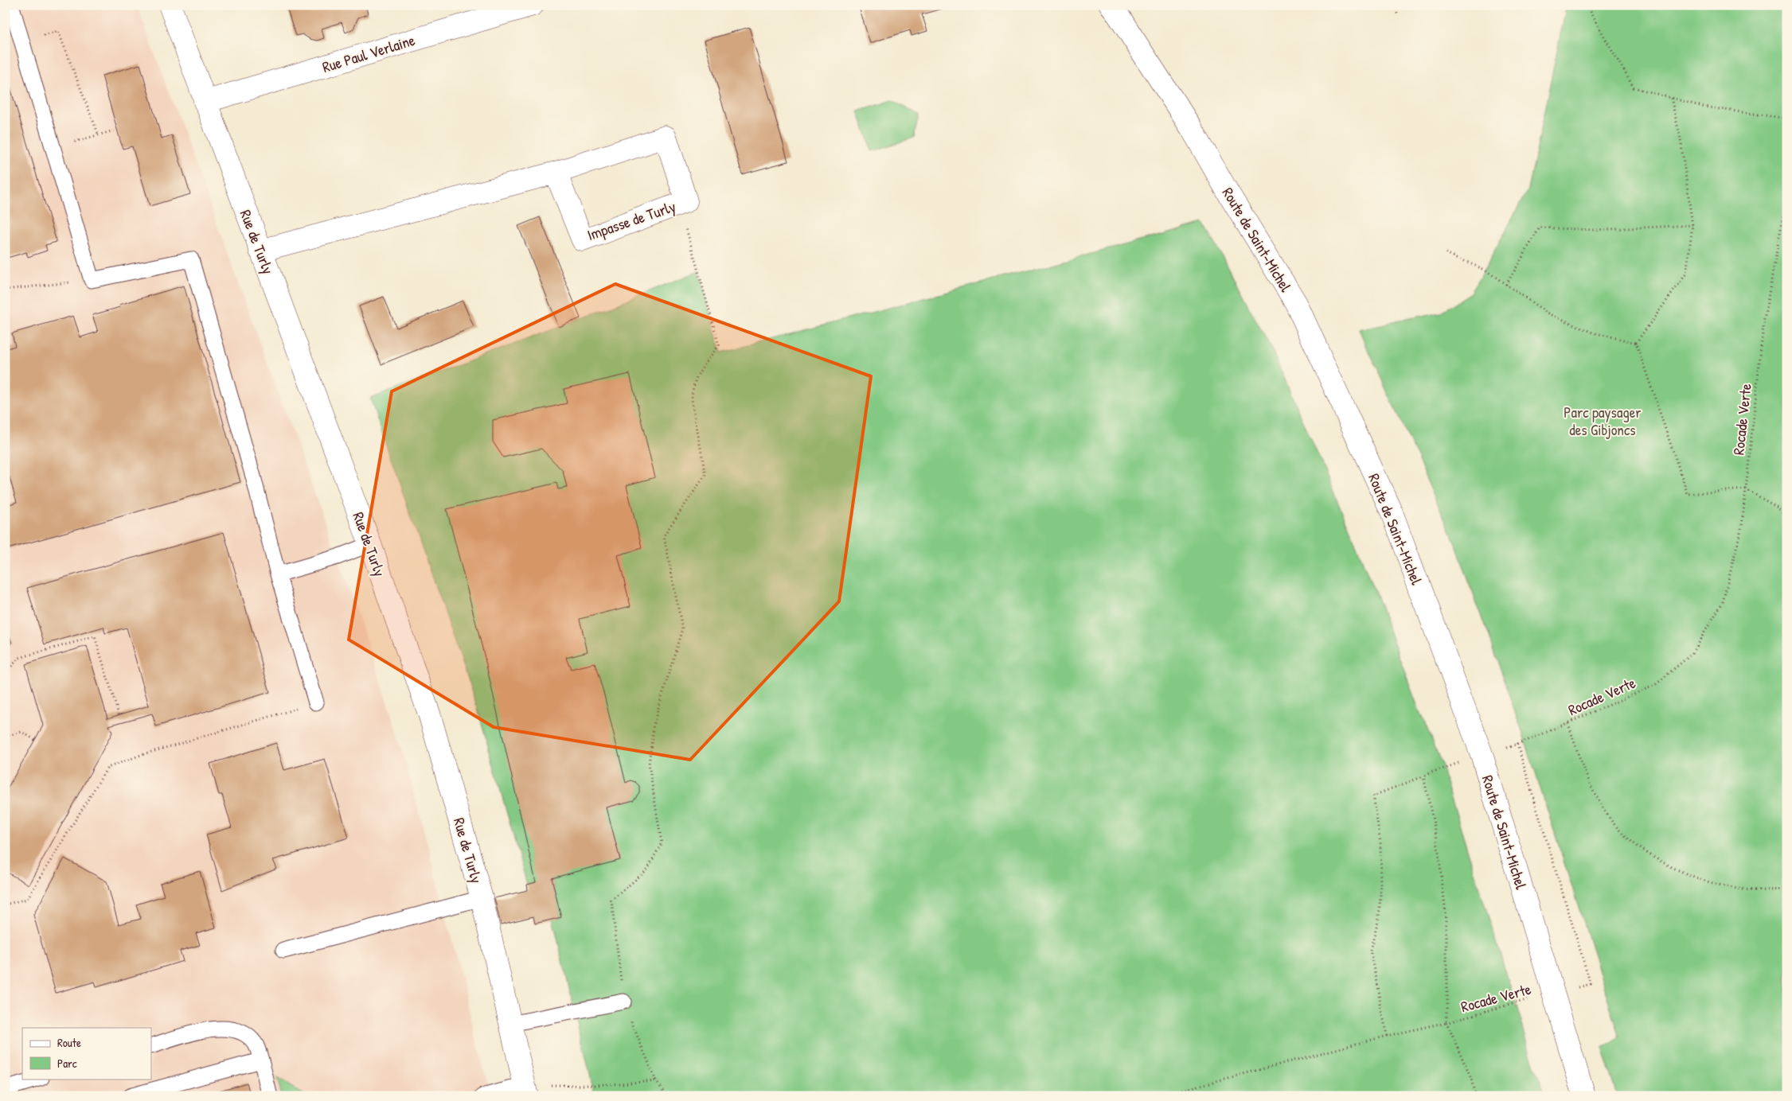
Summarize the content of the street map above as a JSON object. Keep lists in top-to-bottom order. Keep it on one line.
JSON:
{"streets":{"street":["Rue Paul Verlaine","Impasse de Turly","Route de Saint-Michel","Rue de Turly"],"path":["Rocade Verte"]},"crossings":[["Rue Paul Verlaine","Rue de Turly"],["Impasse de Turly","Rue de Turly"],["Route de Saint-Michel","Rocade Verte"]],"parks":["Parc paysager des Gibjoncs"],"legend":["Route","Parc"]}
